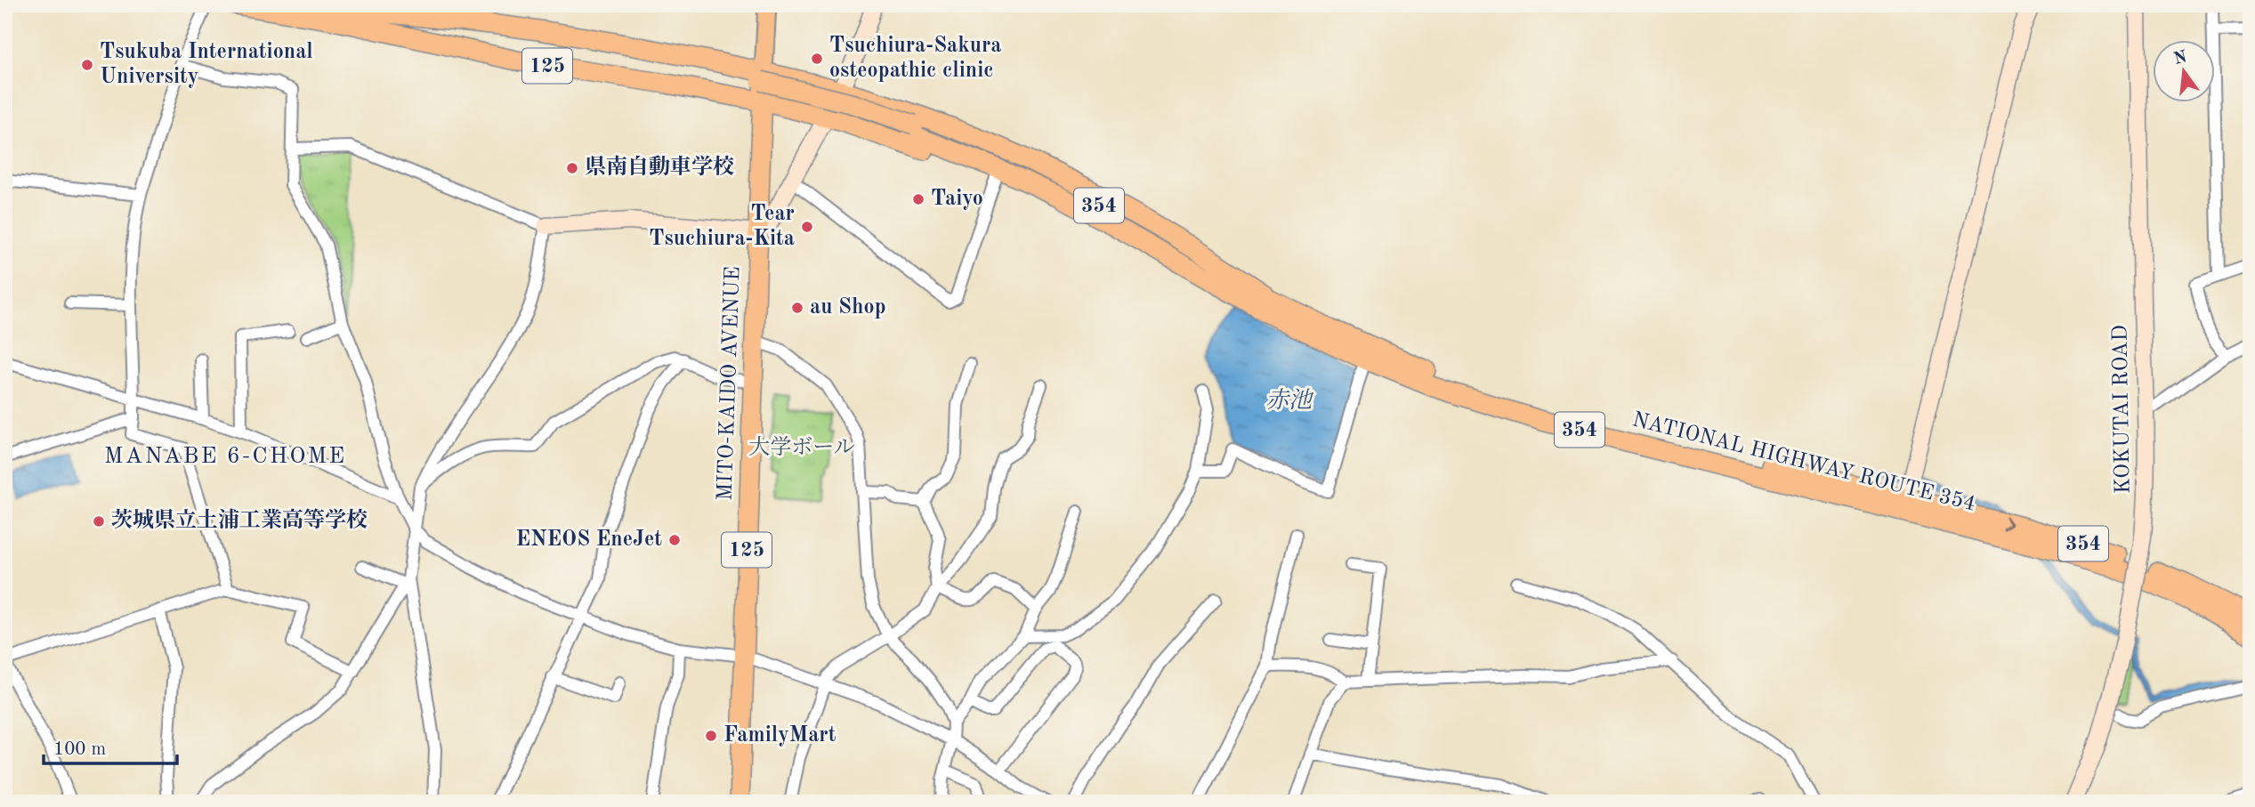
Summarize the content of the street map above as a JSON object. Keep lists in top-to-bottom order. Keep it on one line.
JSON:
{"streets":{"highway":["125","354","MITO-KAIDO AVENUE","NATIONAL HIGHWAY ROUTE 354"],"street":["KOKUTAI ROAD"]},"crossings":[["125","MITO-KAIDO AVENUE"],["125","NATIONAL HIGHWAY ROUTE 354"],["MITO-KAIDO AVENUE","NATIONAL HIGHWAY ROUTE 354"]],"districts":["MANABE 6-CHOME"],"water":["赤池"],"parks":["大学ボール"],"places":["Tsuchiura-Sakura osteopathic clinic","Tsukuba International University","県南自動車学校","Taiyo","Tear Tsuchiura-Kita","au Shop","茨城県立土浦工業高等学校","ENEOS EneJet","FamilyMart"],"scale_bar":"100 m","north":"top"}
